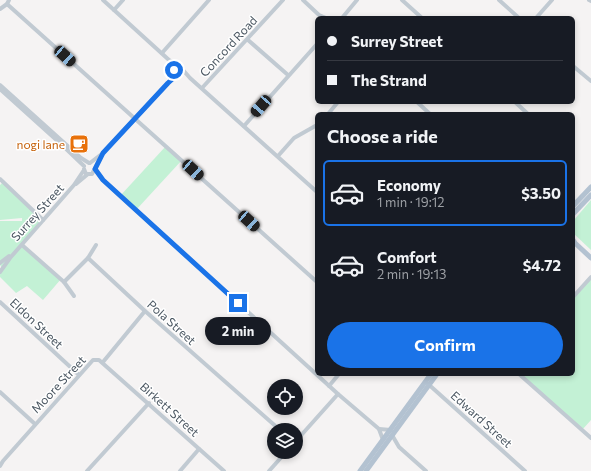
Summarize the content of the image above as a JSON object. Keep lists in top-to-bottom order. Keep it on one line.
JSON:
{"streets":{"street":["Concord Road","Surrey Street","Pola Street","Eldon Street","Moore Street","Birkett Street","Edward Street"]},"crossings":[["Pola Street","Moore Street"],["Eldon Street","Moore Street"],["Moore Street","Birkett Street"]],"places":{"cafe":["nogi lane"]},"page":{"banner":["Surrey Street","The Strand"],"heading":"Choose a ride","list":[{"name":"Economy","note":"1 min · 19:12","value":"$3.50"},{"name":"Comfort","note":"2 min · 19:13","value":"$4.72"}],"buttons":"Confirm","bubble":"2 min"}}
